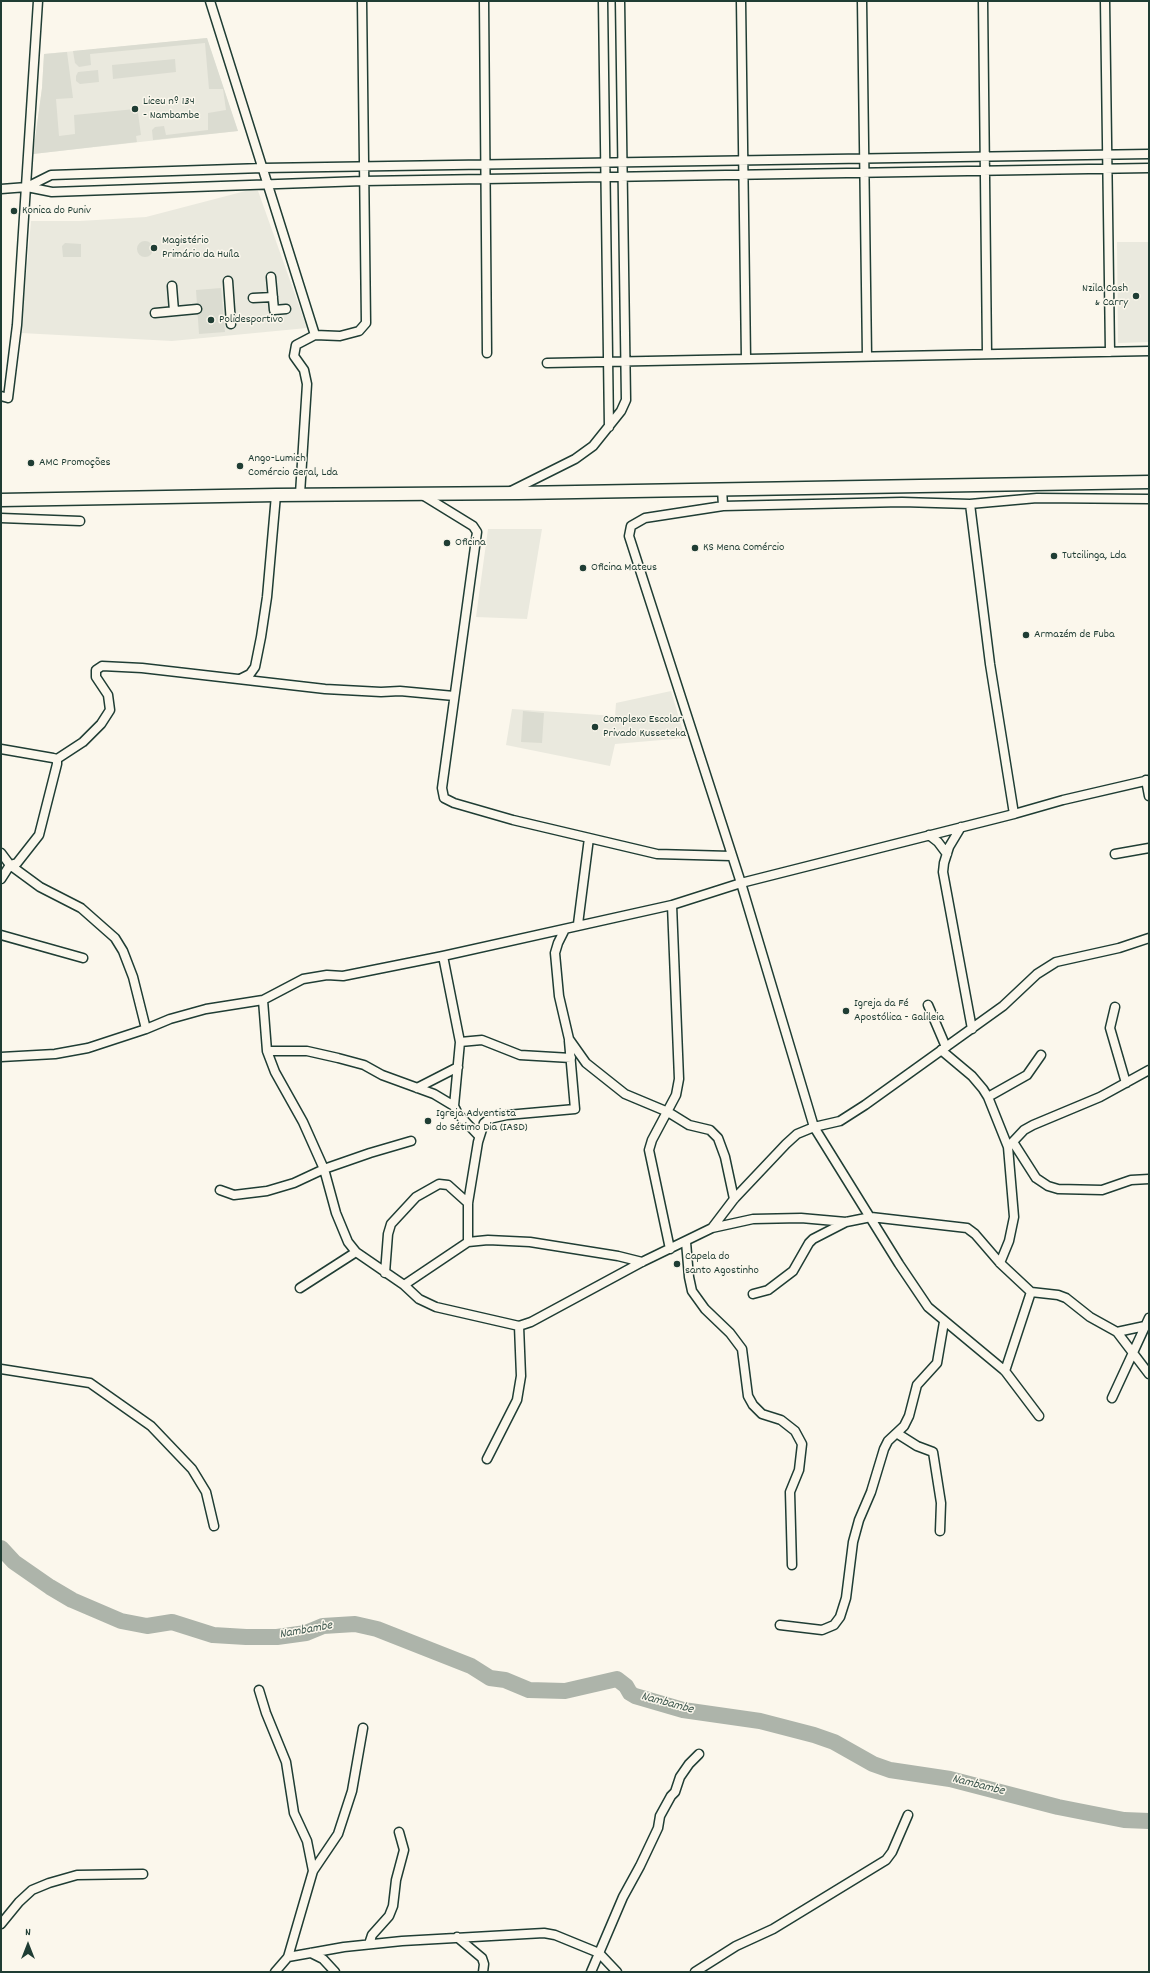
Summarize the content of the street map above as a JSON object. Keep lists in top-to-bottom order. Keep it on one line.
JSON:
{"water":["Nambambe"],"places":["Liceu nº 134 - Nambambe","Konica do Puniv","Magistério Primário da Huíla","Nzila Cash & Carry","Polidesportivo","AMC Promoções","Ango-Lumich Comércio Geral, Lda","Oficina","KS Mena Comércio","Tutcilinga, Lda","Oficina Mateus","Armazém de Fuba","Complexo Escolar Privado Kusseteka","Igreja da Fé Apostólica - Galileia","Igreja Adventista do Sétimo Dia (IASD)","Capela do santo Agostinho"],"north":"top"}
